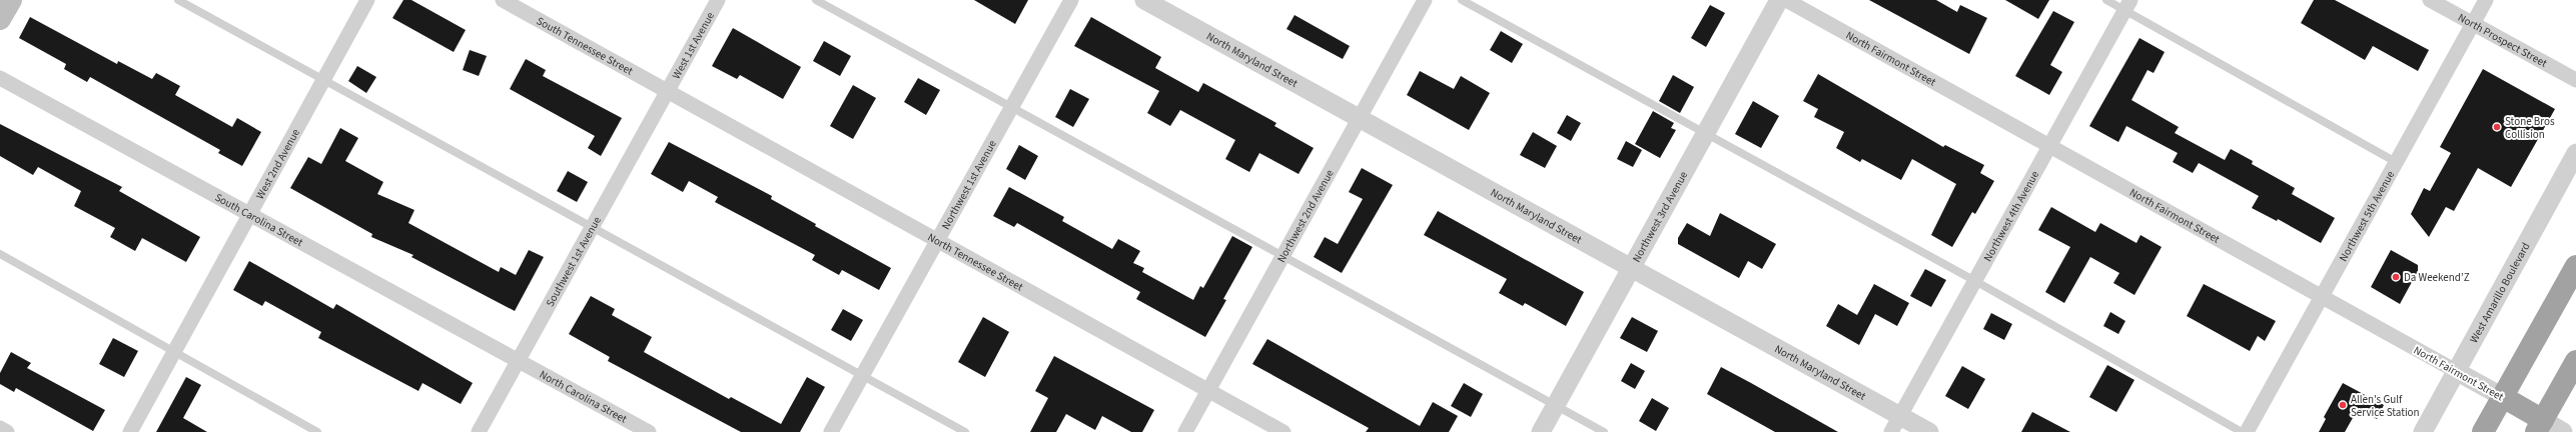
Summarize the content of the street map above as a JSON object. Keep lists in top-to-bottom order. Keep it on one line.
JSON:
{"streets":{"highway":["North Fairmont Street"],"street":["North Prospect Street","South Tennessee Street","West 1st Avenue","North Maryland Street","West 2nd Avenue","Northwest 1st Avenue","Northwest 2nd Avenue","Northwest 3rd Avenue","Northwest 4th Avenue","Northwest 5th Avenue","South Carolina Street","North Tennessee Street","Southwest 1st Avenue","West Amarillo Boulevard","North Carolina Street"]},"crossings":[["North Prospect Street","Northwest 5th Avenue"],["South Tennessee Street","West 1st Avenue"],["South Tennessee Street","North Tennessee Street"],["South Tennessee Street","Southwest 1st Avenue"],["West 1st Avenue","North Tennessee Street"],["West 1st Avenue","Southwest 1st Avenue"],["North Fairmont Street","Northwest 4th Avenue"],["North Fairmont Street","Northwest 5th Avenue"],["North Fairmont Street","West Amarillo Boulevard"],["North Maryland Street","Northwest 2nd Avenue"],["North Maryland Street","Northwest 3rd Avenue"],["North Maryland Street","Northwest 4th Avenue"],["West 2nd Avenue","South Carolina Street"],["Northwest 1st Avenue","North Tennessee Street"],["Northwest 2nd Avenue","North Tennessee Street"],["South Carolina Street","Southwest 1st Avenue"],["South Carolina Street","North Carolina Street"],["North Tennessee Street","Southwest 1st Avenue"],["Southwest 1st Avenue","North Carolina Street"]],"places":["Stone Bros Collision","Da Weekend’Z","Allen's Gulf Service Station"]}
